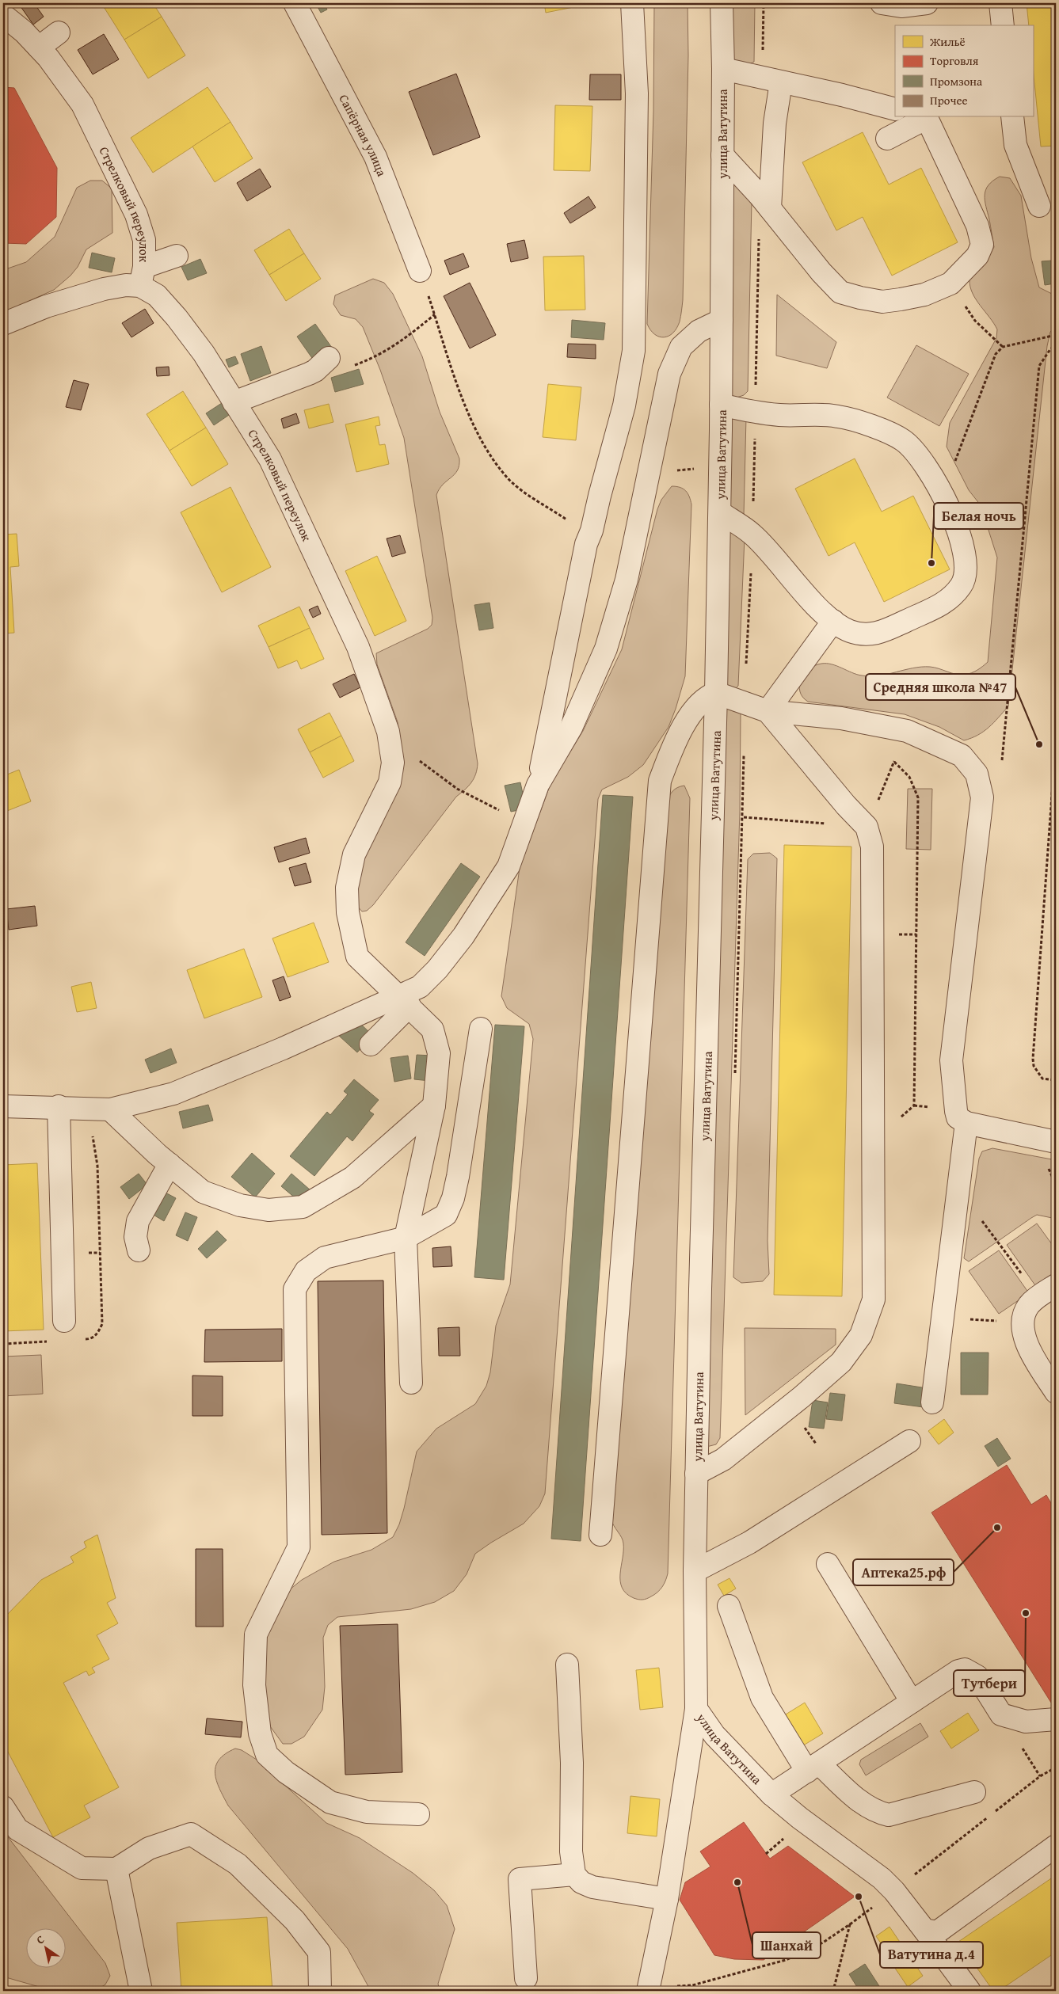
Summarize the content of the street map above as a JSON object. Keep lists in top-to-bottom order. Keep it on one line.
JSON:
{"streets":{"street":["улица Ватутина","Сапёрная улица","Стрелковый переулок"]},"places":["Белая ночь","Средняя школа №47","Аптека25.рф","Тутбери","Шанхай","Ватутина д.4"],"legend":["Жильё","Торговля","Промзона","Прочее"],"north":"top left"}
